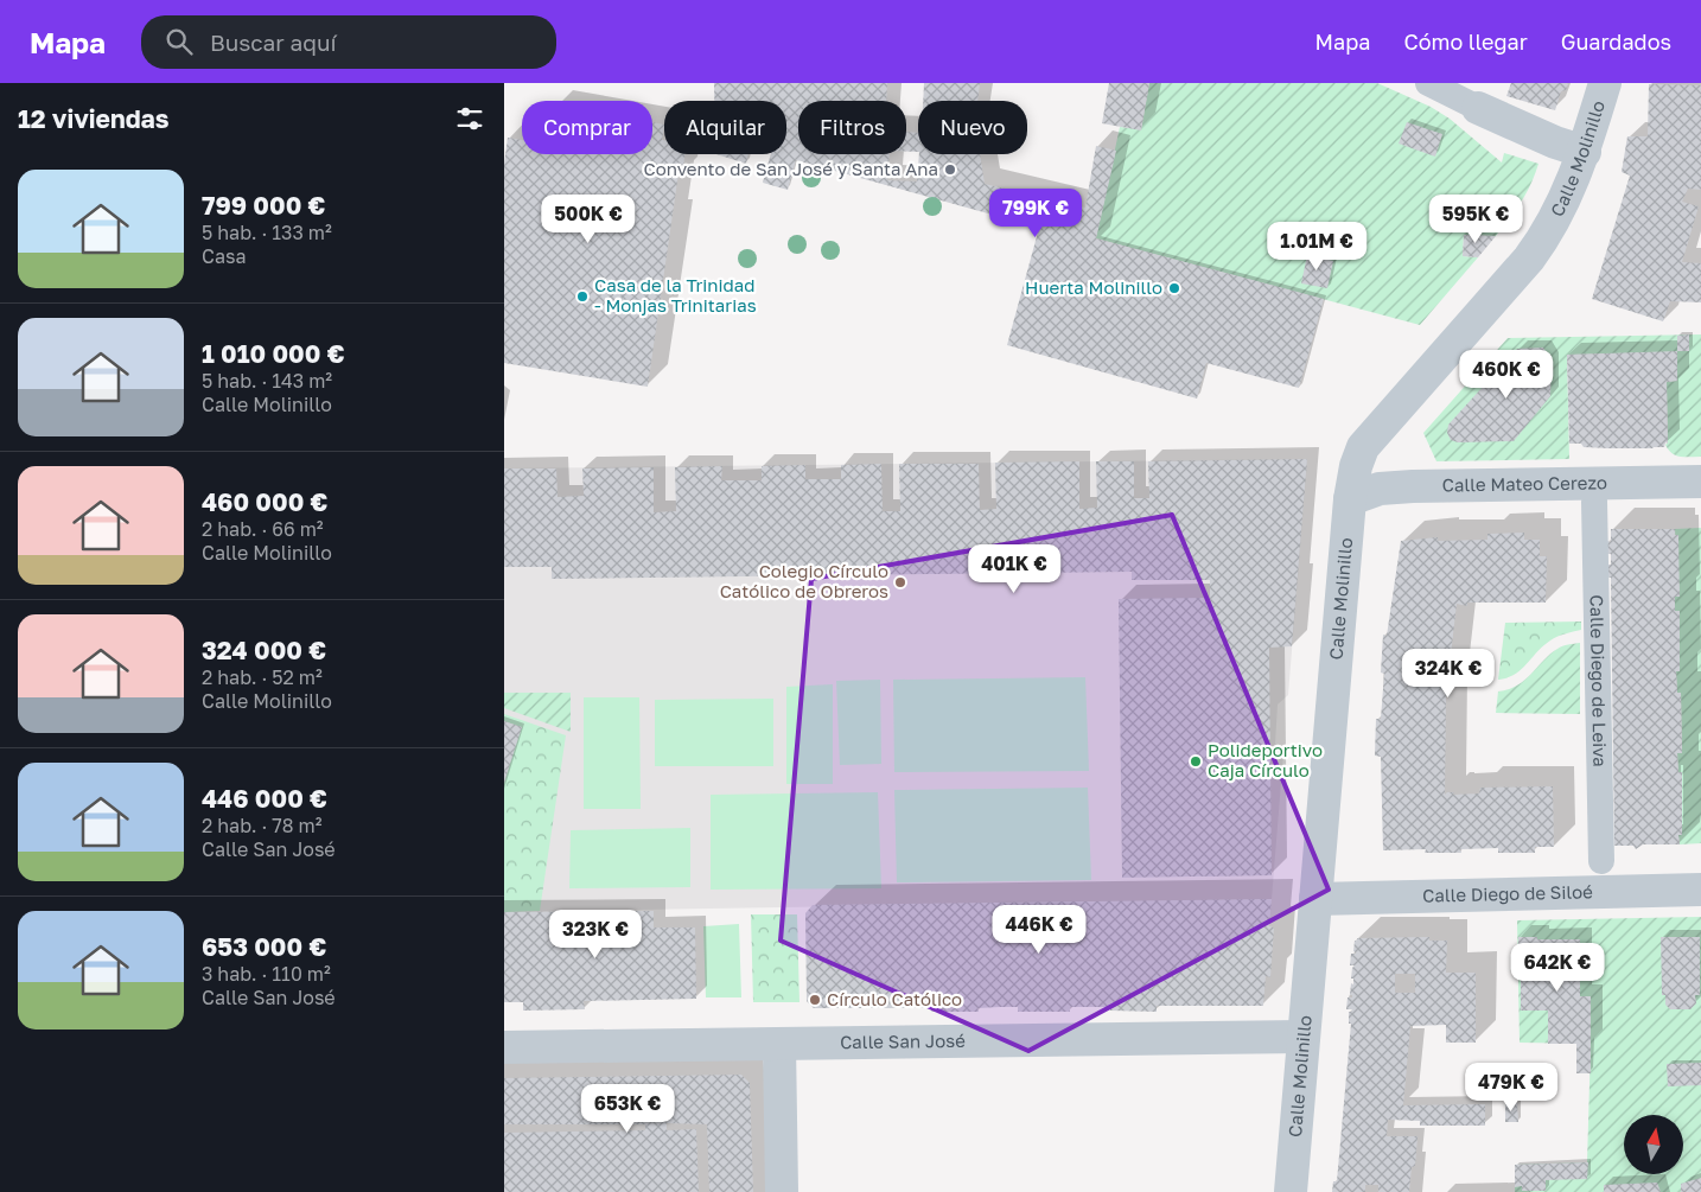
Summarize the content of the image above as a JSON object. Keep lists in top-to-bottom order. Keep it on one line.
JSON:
{"streets":{"street":["Calle Molinillo","Calle Mateo Cerezo","Calle Diego de Leiva","Calle Diego de Siloé","Calle San José"]},"crossings":[["Calle Molinillo","Calle Mateo Cerezo"],["Calle Molinillo","Calle Diego de Siloé"],["Calle Molinillo","Calle San José"]],"places":["Convento de San José y Santa Ana","Huerta Molinillo","Casa de la Trinidad - Monjas Trinitarias","Colegio Círculo Católico de Obreros","Polideportivo Caja Círculo","Círculo Católico"],"north":"top","page":{"header":"Mapa","search":"Buscar aquí","nav":["Mapa","Cómo llegar","Guardados"],"heading":"12 viviendas","chip":["Comprar","Alquilar","Filtros","Nuevo"],"list":[{"name":"799 000 €","note":"5 hab. · 133 m² · Casa"},{"name":"1 010 000 €","note":"5 hab. · 143 m² · Calle Molinillo"},{"name":"460 000 €","note":"2 hab. · 66 m² · Calle Molinillo"},{"name":"324 000 €","note":"2 hab. · 52 m² · Calle Molinillo"},{"name":"446 000 €","note":"2 hab. · 78 m² · Calle San José"},{"name":"653 000 €","note":"3 hab. · 110 m² · Calle San José"}],"price":["799K €","500K €","595K €","1.01M €","460K €","401K €","324K €","446K €","323K €","642K €","479K €","653K €"]}}
